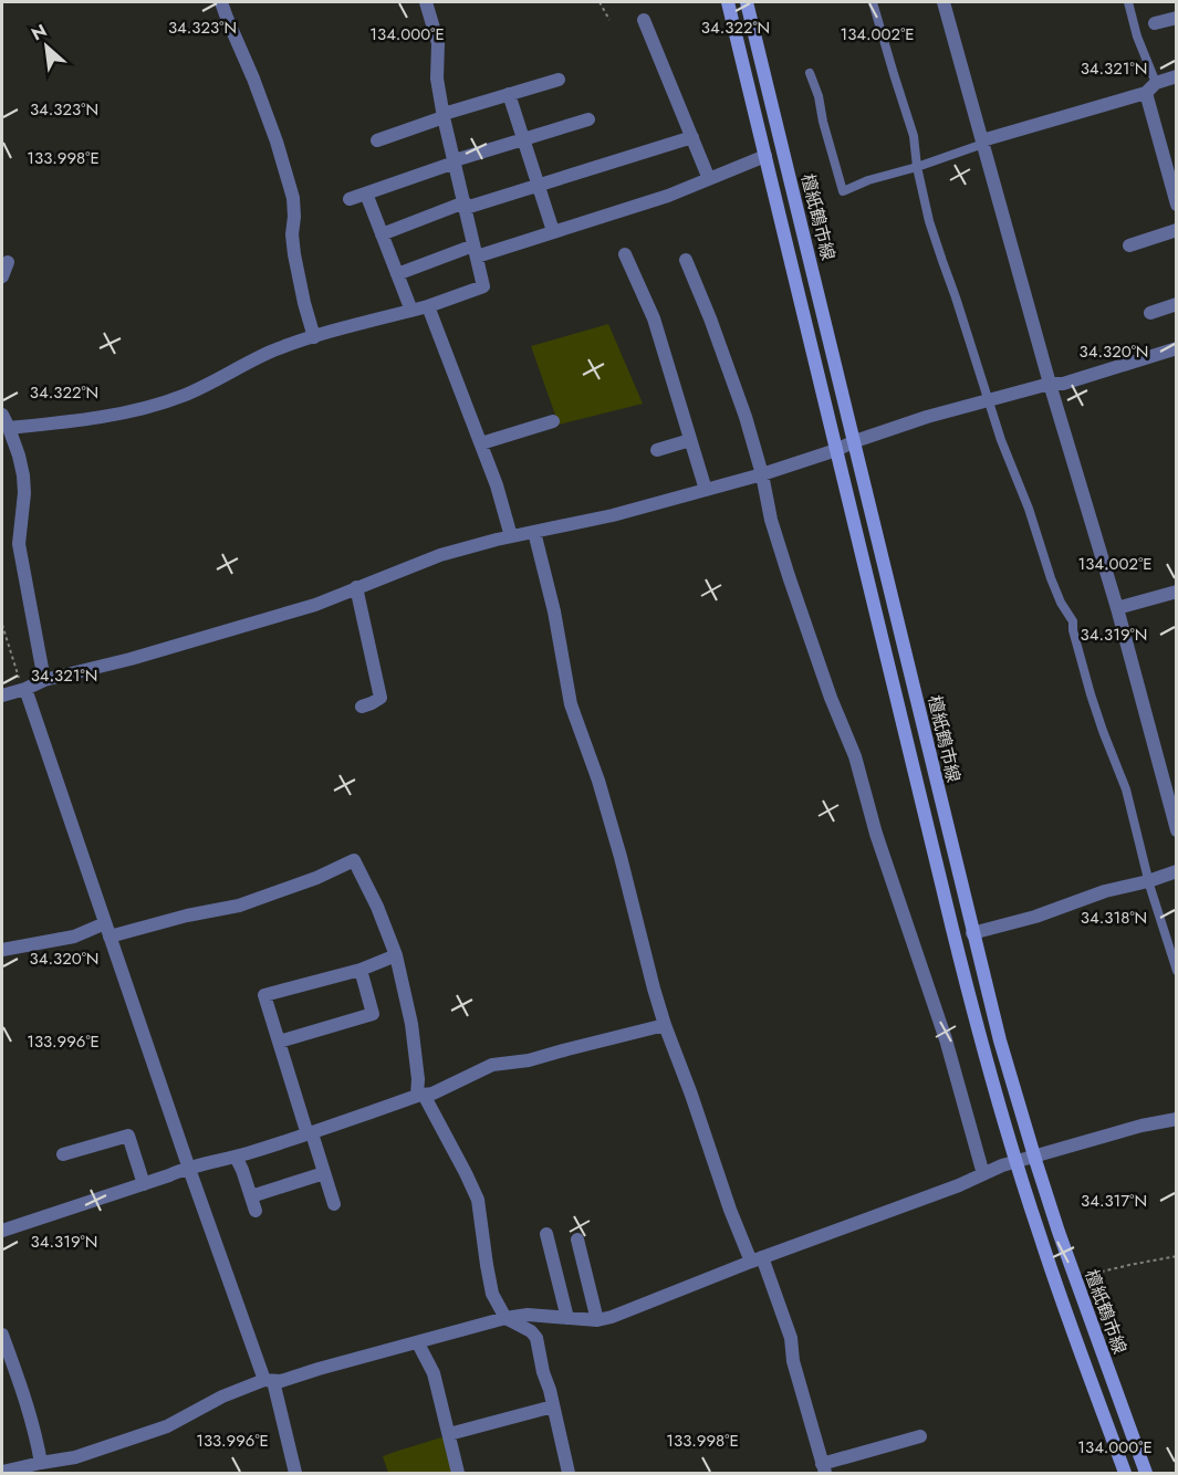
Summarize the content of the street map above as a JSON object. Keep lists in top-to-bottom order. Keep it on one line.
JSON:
{"streets":{"main road":["檀紙鶴市線"]},"north":"top left","coordinates":["34.323°N","34.322°N","134.000°E","134.002°E","34.321°N","133.998°E","34.320°N","34.319°N","34.318°N","133.996°E","34.317°N"]}
